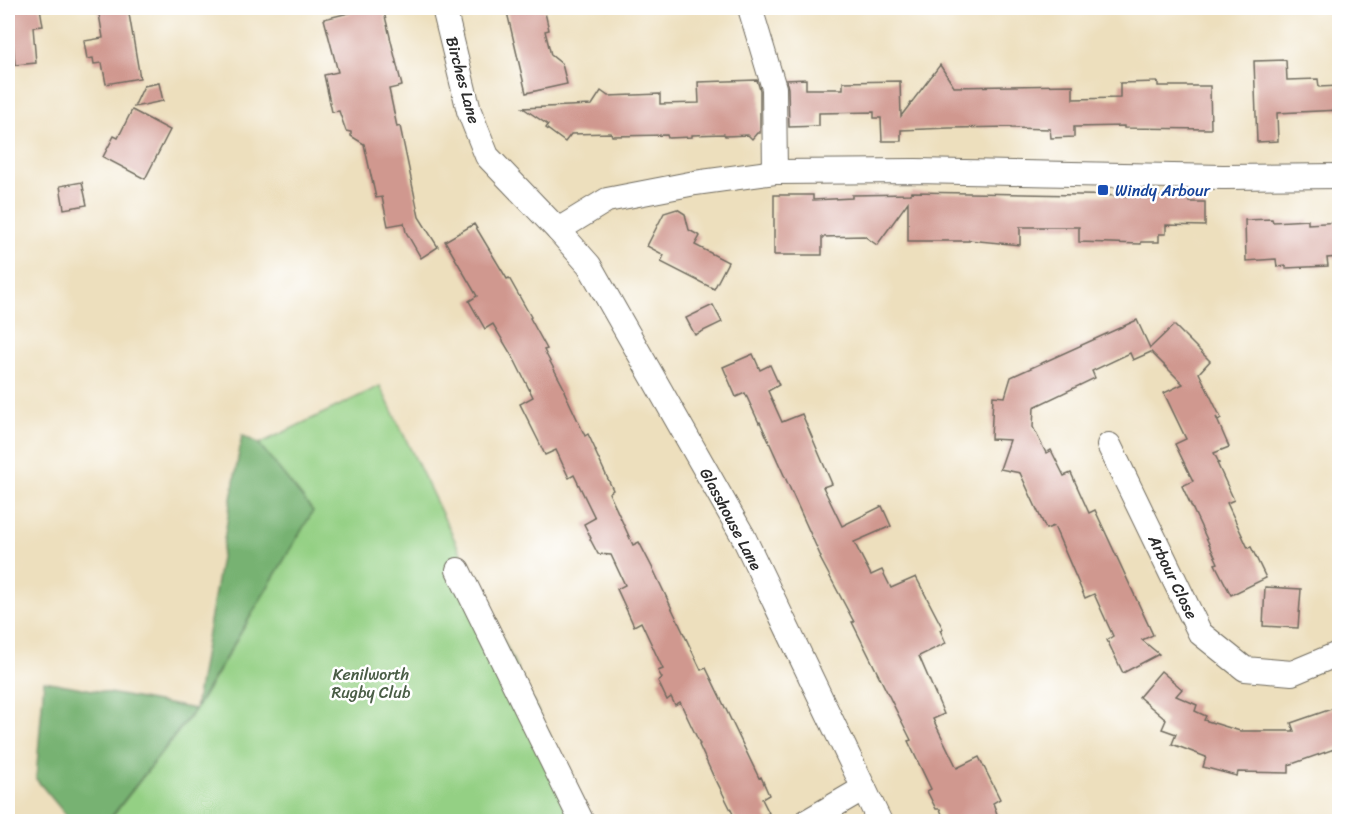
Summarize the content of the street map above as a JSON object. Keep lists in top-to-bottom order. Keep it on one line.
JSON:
{"streets":{"street":["Birches Lane","Glasshouse Lane","Arbour Close"]},"crossings":[["Birches Lane","Glasshouse Lane"]],"parks":["Kenilworth Rugby Club"],"places":{"transit":["Windy Arbour"]}}
